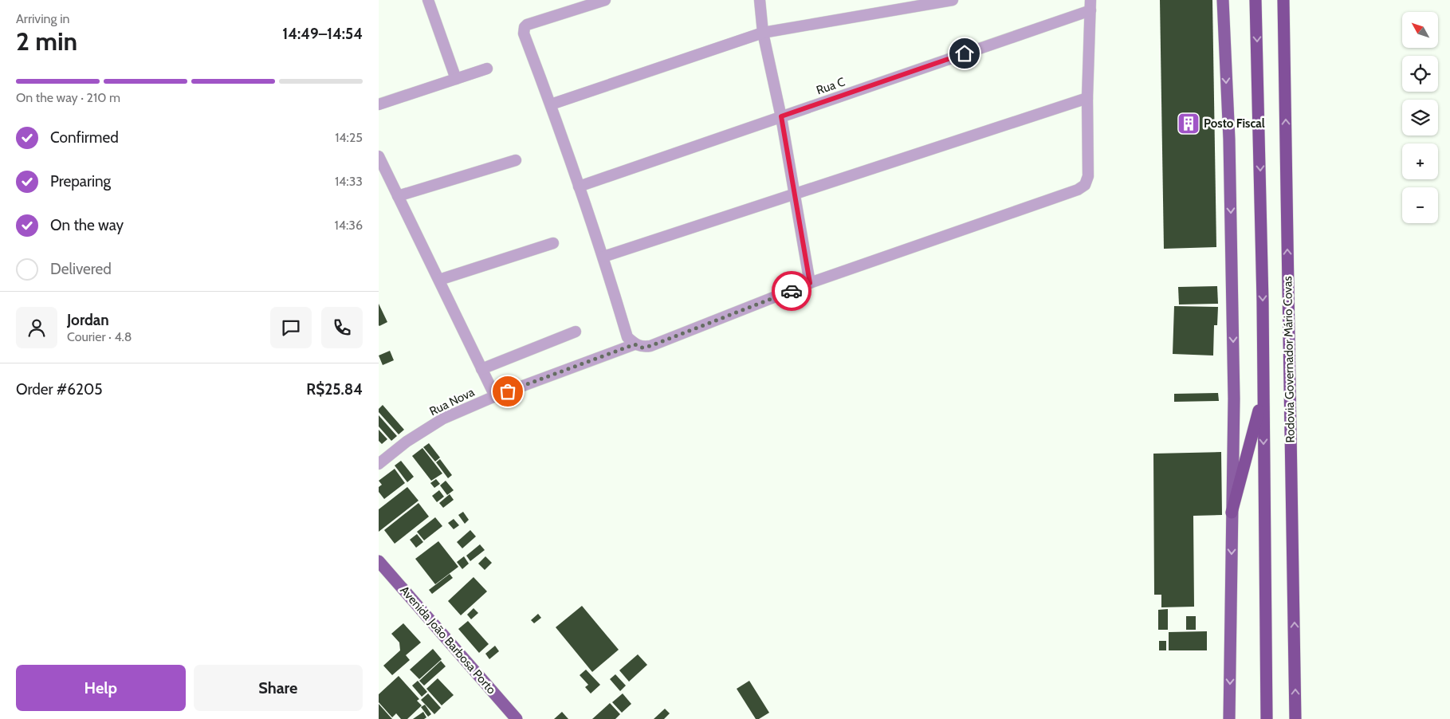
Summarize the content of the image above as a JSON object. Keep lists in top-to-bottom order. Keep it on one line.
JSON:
{"streets":{"highway":["Rodovia Governador Mário Covas"],"main road":["Avenida João Barbosa Porto"],"street":["Rua C","Rua Nova"]},"places":{"building":["Posto Fiscal"]},"north":"top left","page":{"heading":["2 min","Arriving in","14:49–14:54"],"panel":["Jordan","Courier · 4.8","Order #6205","R$25.84"],"map_buttons":["+","−"],"bar":"On the way · 210 m","list":[["Confirmed","14:25"],["Preparing","14:33"],["On the way","14:36"],"Delivered"],"buttons":["Help","Share"]}}
